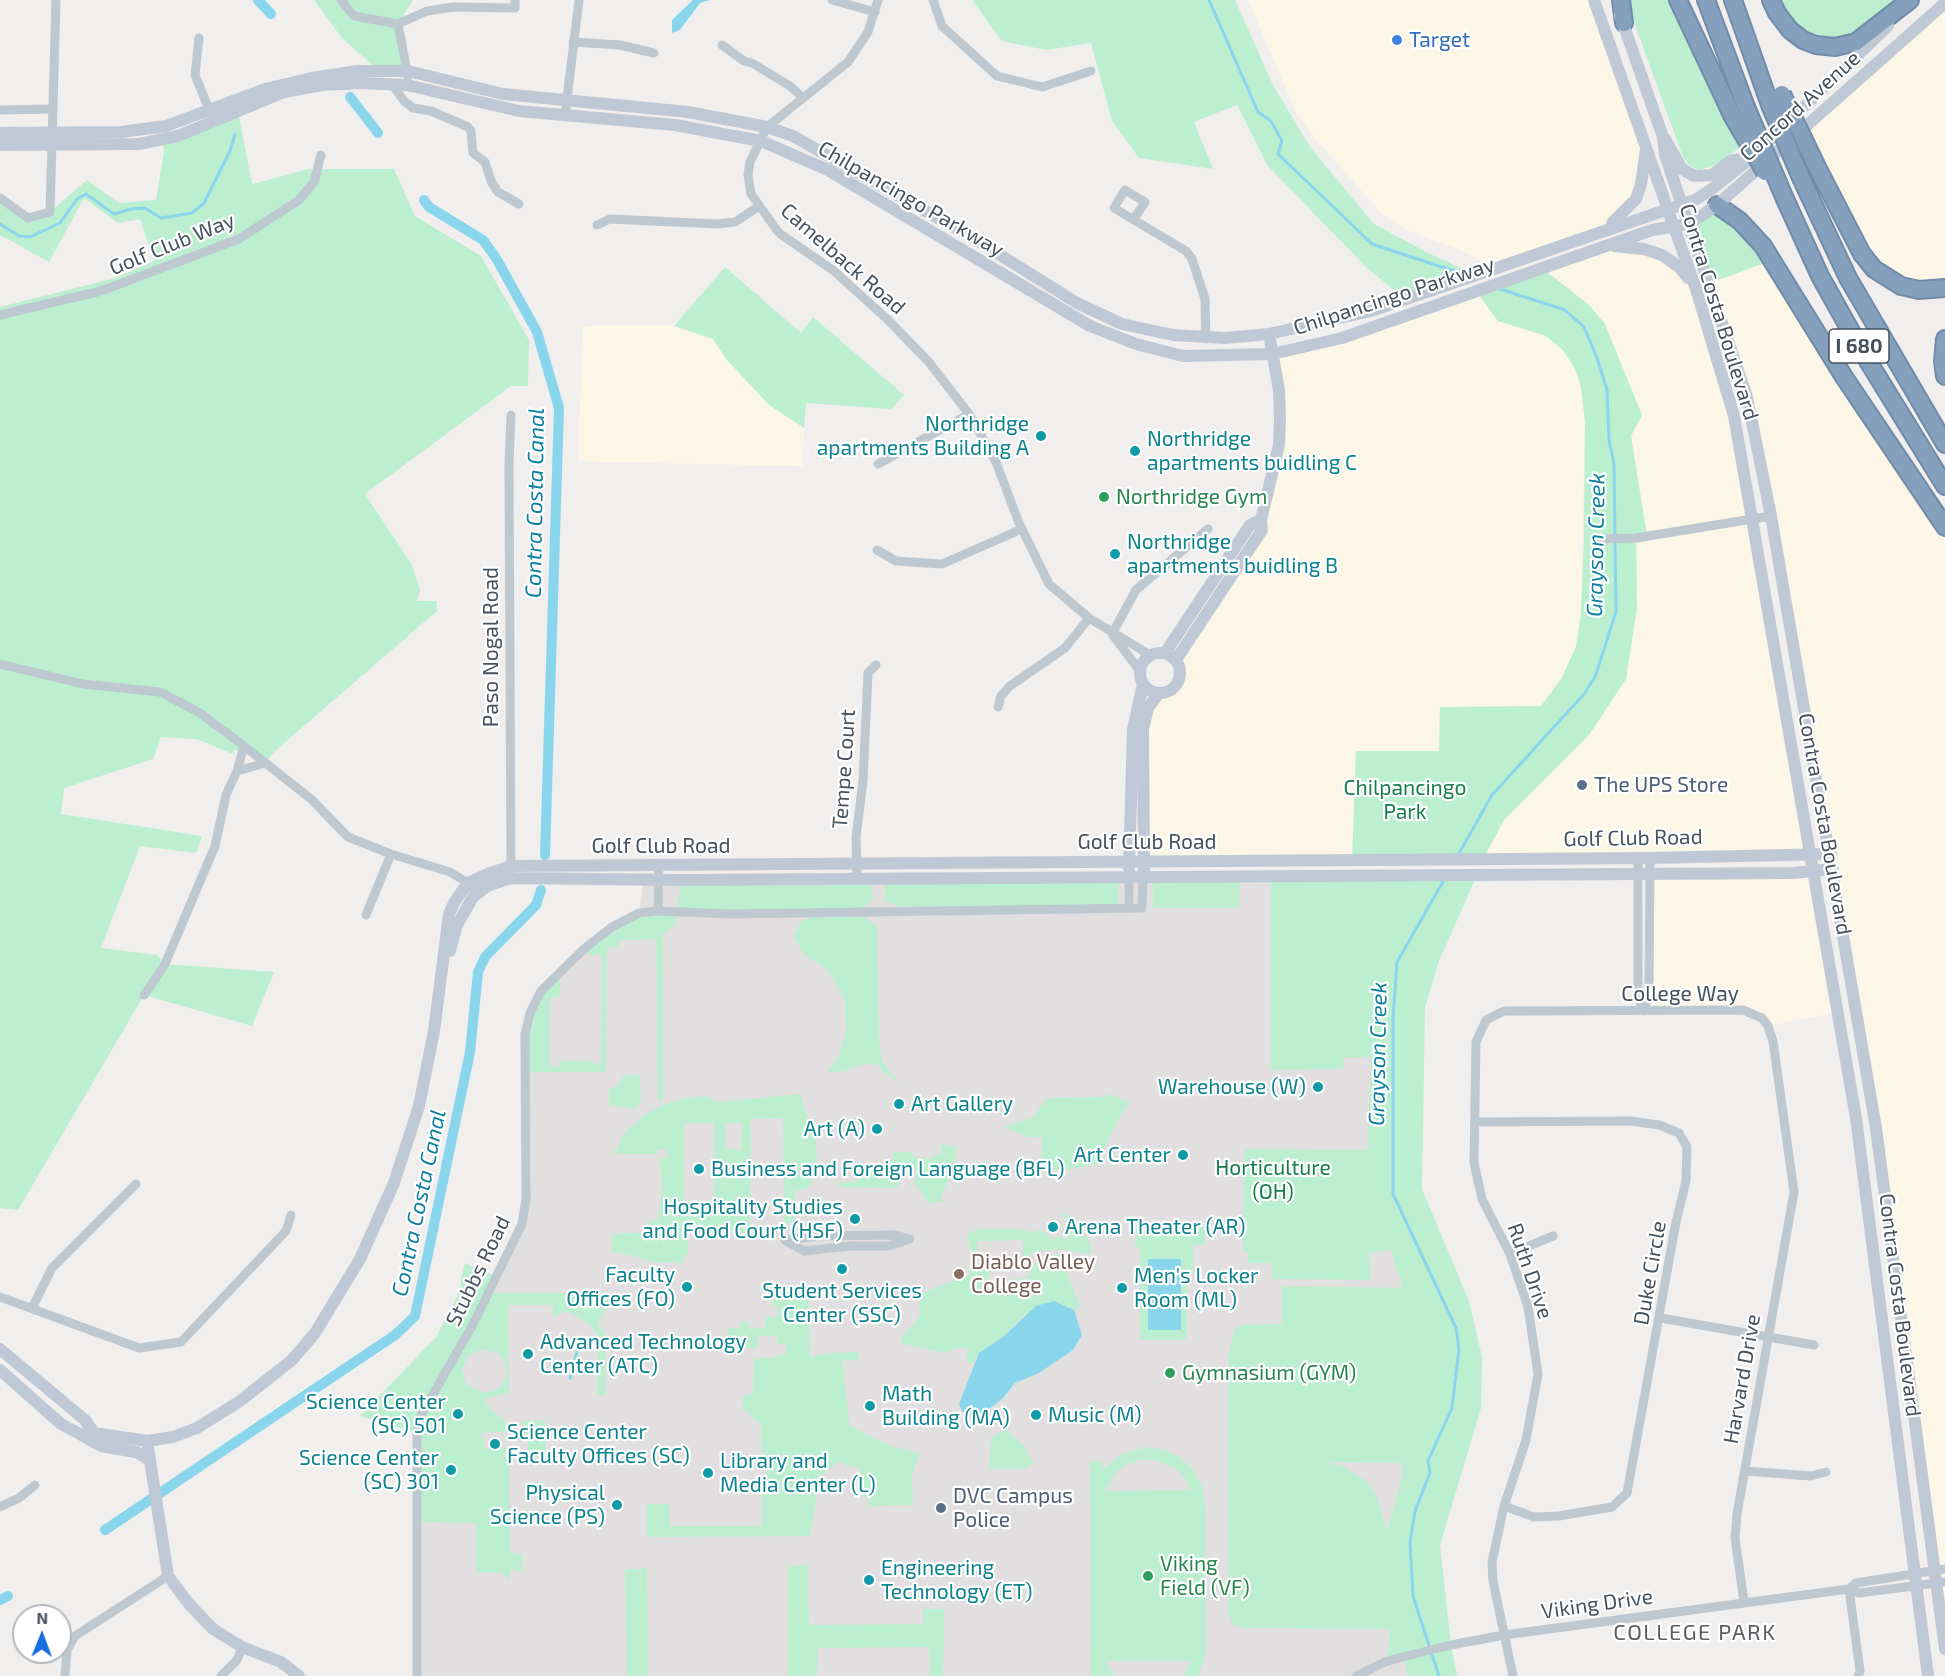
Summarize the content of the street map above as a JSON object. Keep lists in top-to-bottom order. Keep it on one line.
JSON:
{"streets":{"highway":["I 680"],"street":["Concord Avenue","Chilpancingo Parkway","Golf Club Way","Camelback Road","Contra Costa Boulevard","Paso Nogal Road","Tempe Court","Golf Club Road","College Way","Stubbs Road","Ruth Drive","Duke Circle","Harvard Drive","Viking Drive"]},"crossings":[["Concord Avenue","Chilpancingo Parkway"],["Concord Avenue","Contra Costa Boulevard"],["Chilpancingo Parkway","Camelback Road"],["Chilpancingo Parkway","Contra Costa Boulevard"],["Contra Costa Boulevard","Golf Club Road"],["Contra Costa Boulevard","Viking Drive"],["Paso Nogal Road","Golf Club Road"],["Tempe Court","Golf Club Road"],["Golf Club Road","Stubbs Road"],["College Way","Ruth Drive"],["College Way","Harvard Drive"],["Ruth Drive","Duke Circle"],["Ruth Drive","Viking Drive"],["Harvard Drive","Viking Drive"]],"districts":["COLLEGE PARK"],"water":["Contra Costa Canal","Grayson Creek"],"parks":["Chilpancingo Park","Horticulture (OH)"],"places":["Target","Northridge apartments Building A","Northridge apartments buidling C","Northridge Gym","Northridge apartments buidling B","The UPS Store","Warehouse (W)","Art Gallery","Art (A)","Art Center","Business and Foreign Language (BFL)","Hospitality Studies and Food Court (HSF)","Arena Theater (AR)","Student Services Center (SSC)","Diablo Valley College","Faculty Offices (FO)","Men's Locker Room (ML)","Advanced Technology Center (ATC)","Gymnasium (GYM)","Math Building (MA)","Science Center (SC) 501","Music (M)","Science Center Faculty Offices (SC)","Science Center (SC) 301","Library and Media Center (L)","Physical Science (PS)","DVC Campus Police","Viking Field (VF)","Engineering Technology (ET)"],"north":"top"}
